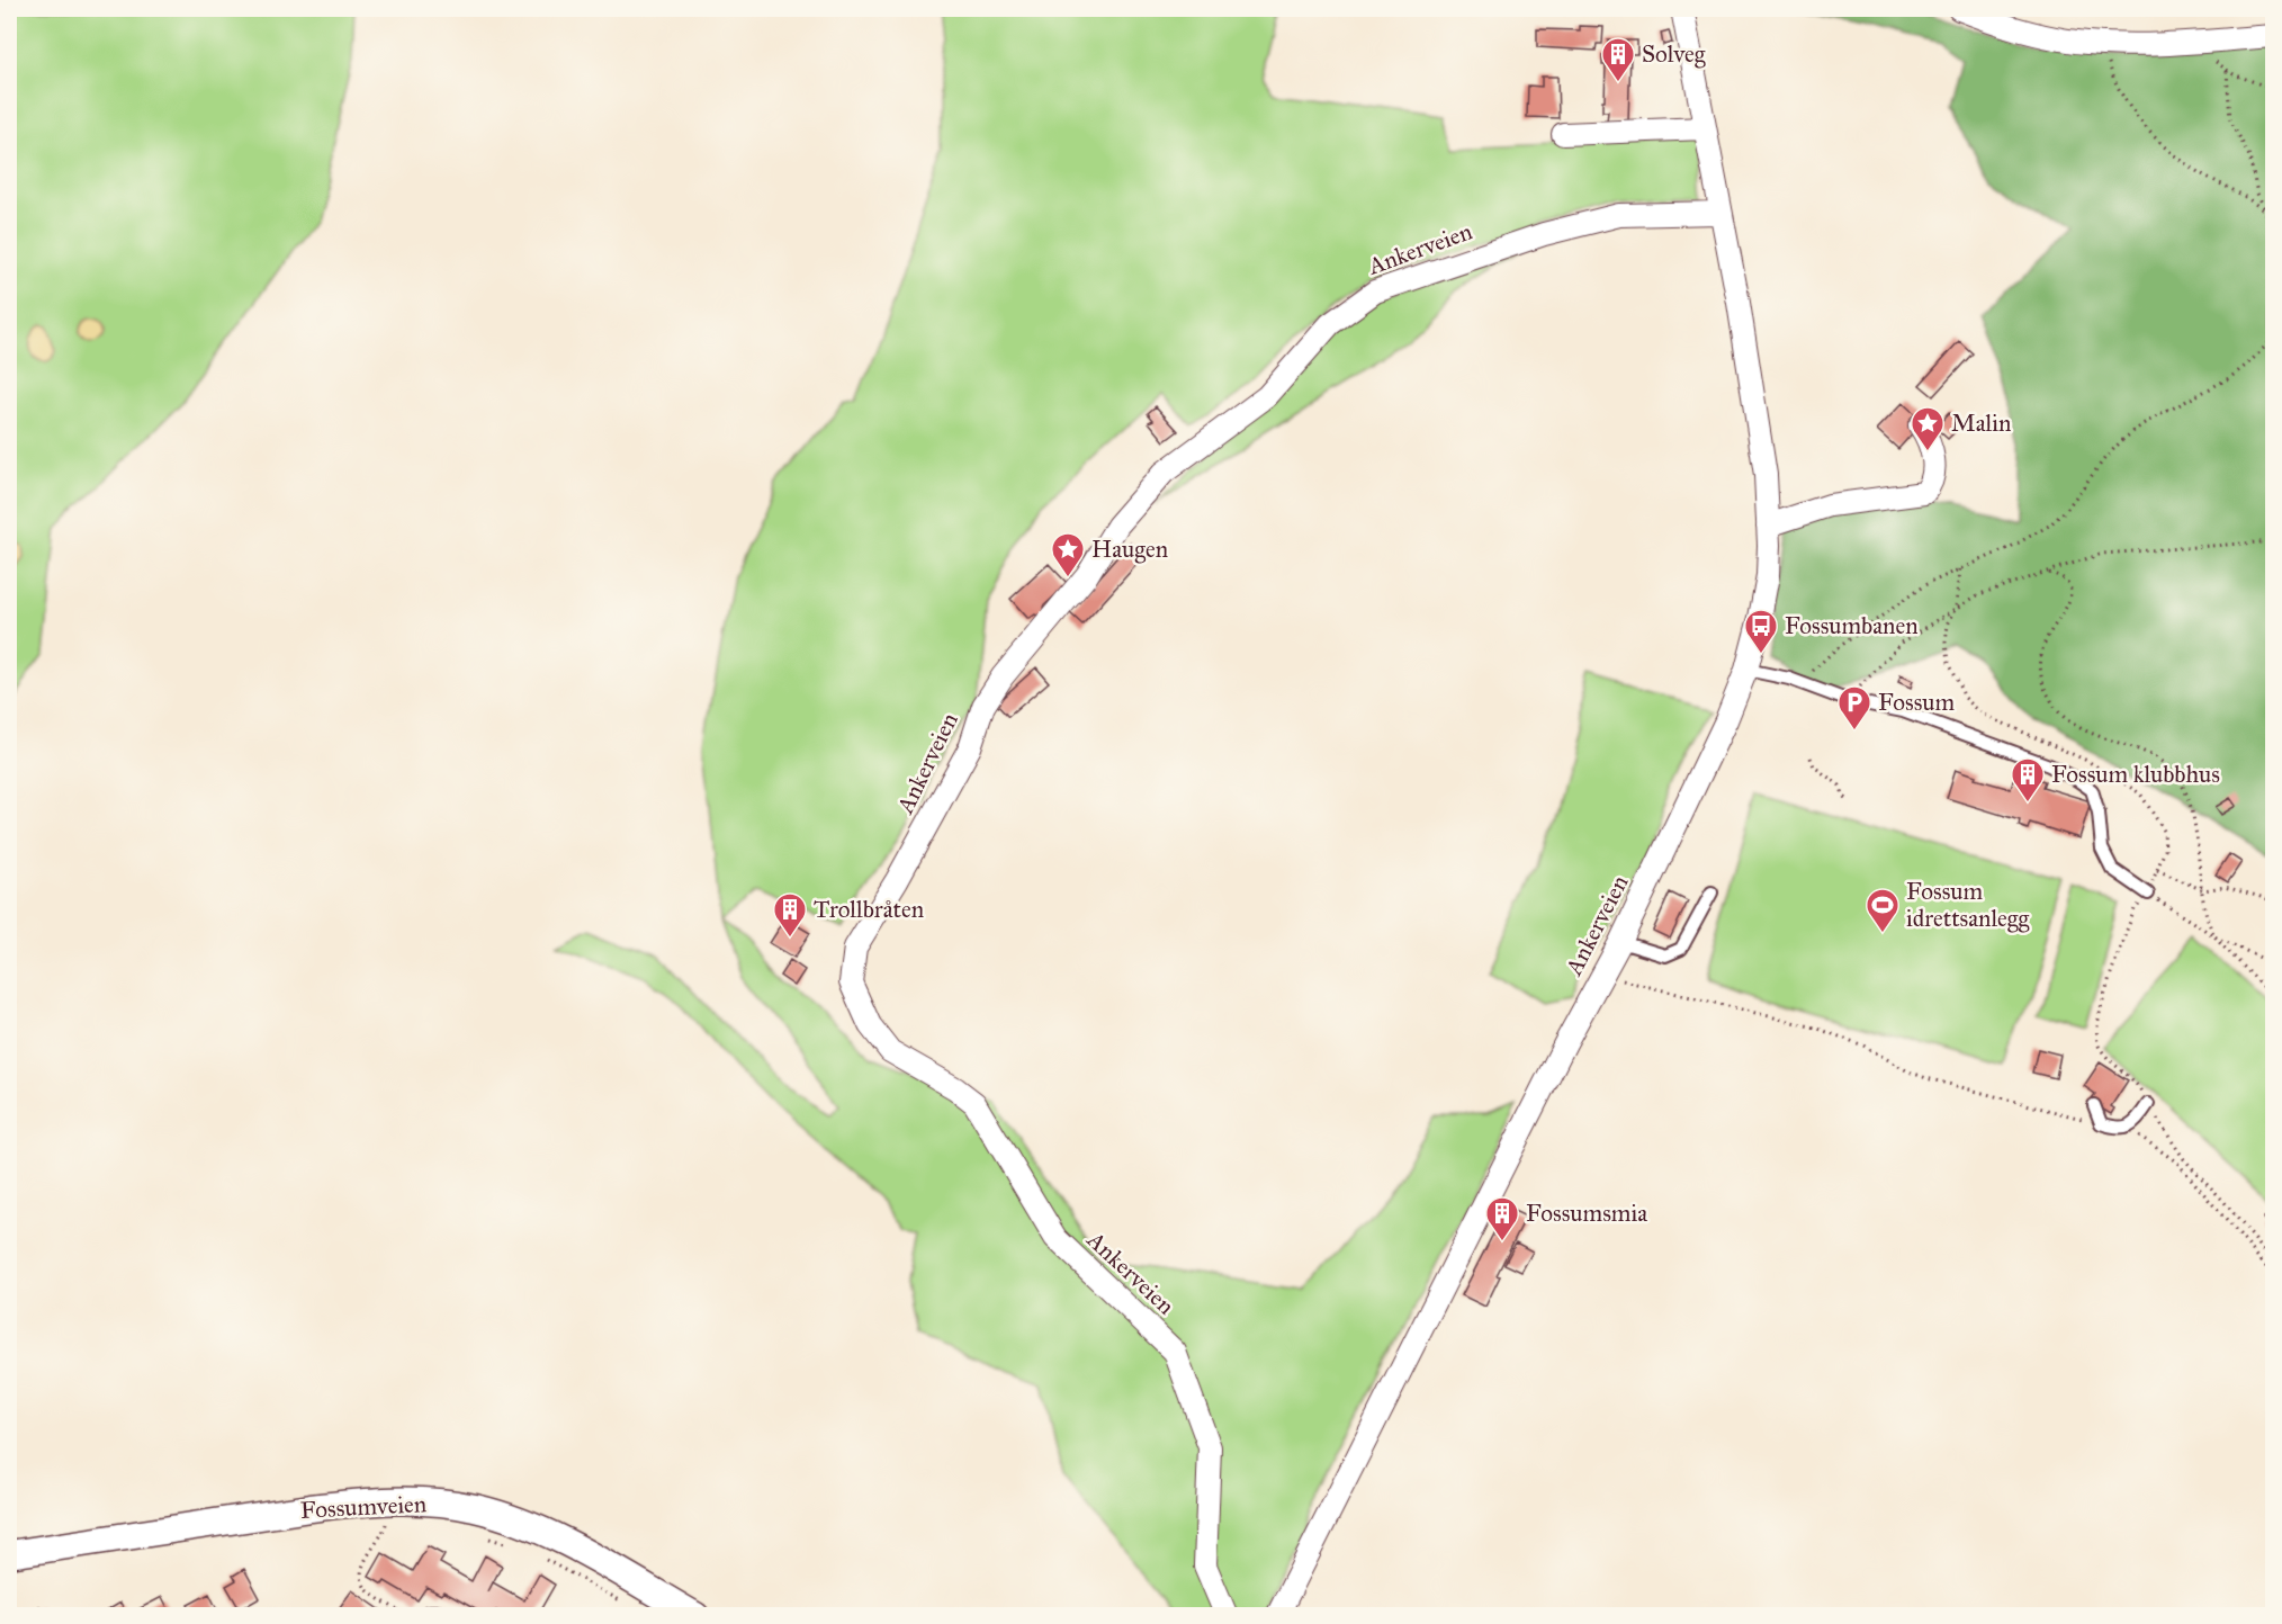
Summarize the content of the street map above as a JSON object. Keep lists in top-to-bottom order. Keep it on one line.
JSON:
{"streets":{"street":["Ankerveien","Fossumveien"]},"places":{"building":["Solveg","Fossum klubbhus","Trollbråten","Fossumsmia"],"place":["Malin","Haugen"],"bus stop":["Fossumbanen"],"parking":["Fossum"],"sports":["Fossum idrettsanlegg"]}}
